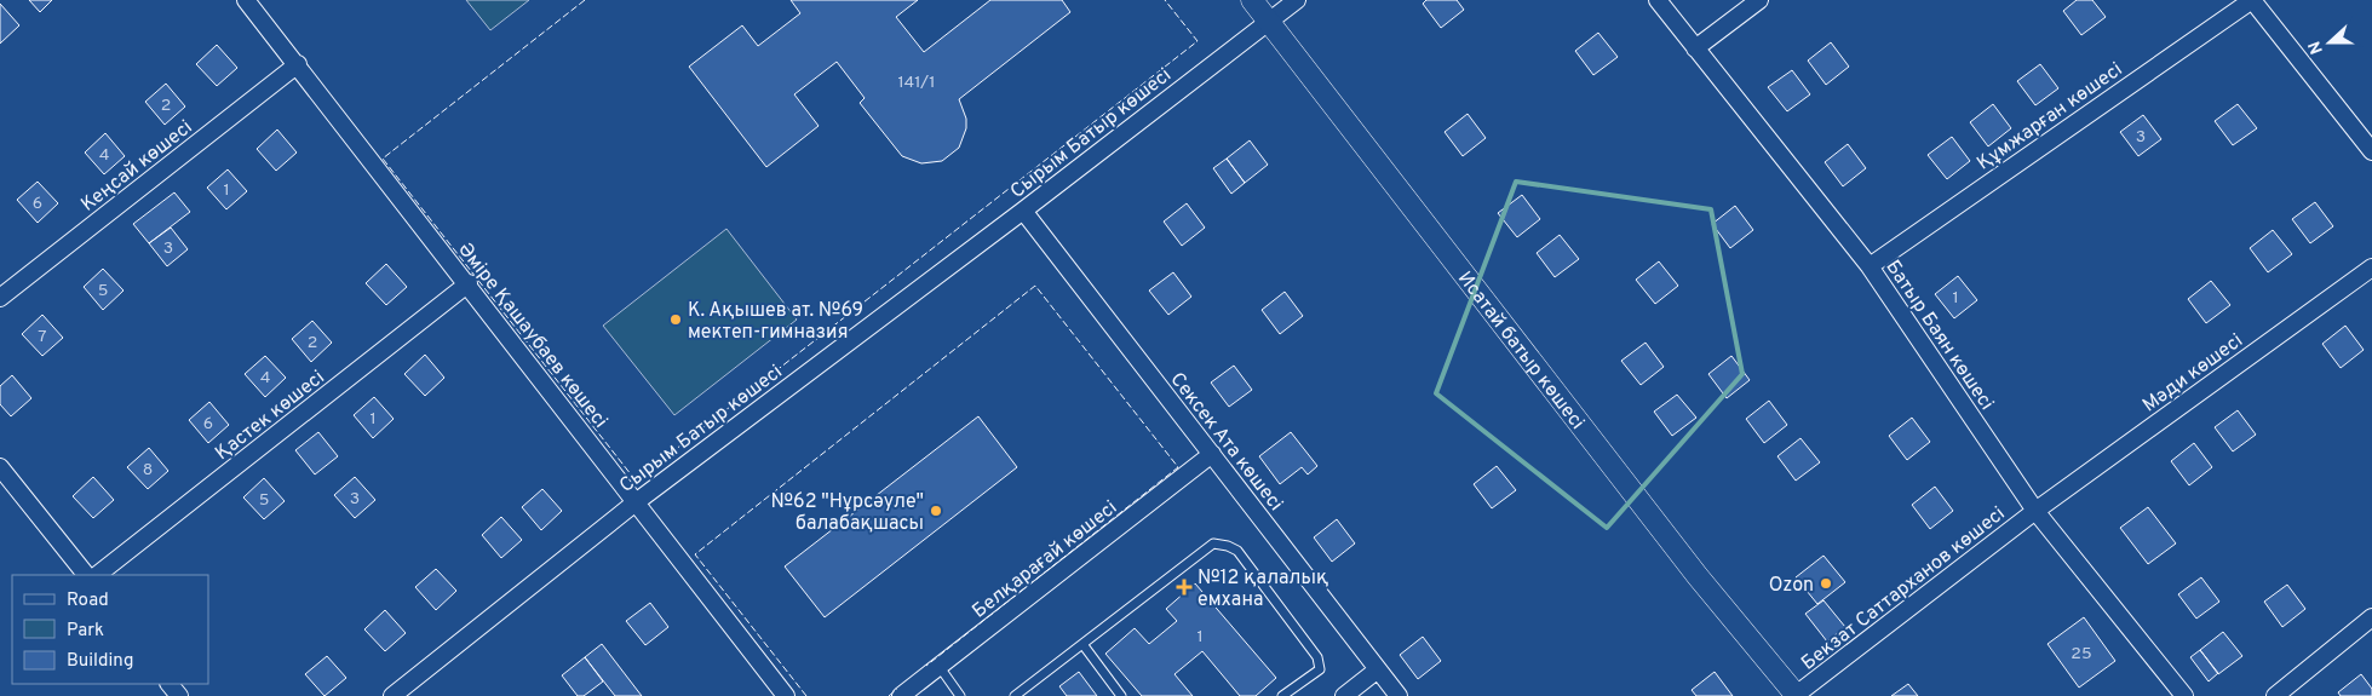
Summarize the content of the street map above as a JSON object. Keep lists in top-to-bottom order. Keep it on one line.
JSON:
{"streets":{"street":["Құмжарған көшесі","Сырым Батыр көшесі","Кеңсай көшесі","Әміре Қашаубаев көшесі","Батыр Баян көшесі","Исатай батыр көшесі","Мәди көшесі","Қастек көшесі","Сексек Ата көшесі","Белқарағай көшесі","Бекзат Саттарханов көшесі"]},"crossings":[["Құмжарған көшесі","Батыр Баян көшесі"],["Сырым Батыр көшесі","Әміре Қашаубаев көшесі"],["Сырым Батыр көшесі","Исатай батыр көшесі"],["Сырым Батыр көшесі","Сексек Ата көшесі"],["Кеңсай көшесі","Әміре Қашаубаев көшесі"],["Әміре Қашаубаев көшесі","Қастек көшесі"],["Батыр Баян көшесі","Мәди көшесі"],["Батыр Баян көшесі","Бекзат Саттарханов көшесі"],["Исатай батыр көшесі","Бекзат Саттарханов көшесі"],["Мәди көшесі","Бекзат Саттарханов көшесі"],["Сексек Ата көшесі","Белқарағай көшесі"]],"places":{"other":["К. Ақышев ат. №69 мектеп-гимназия","№62 \"Нұрсәуле\" балабақшасы","Ozon"],"health":["№12 қалалық емхана"]},"house_numbers":["141/1","2","3","4","1","6","3","5","1","7","2","4","1","6","8","3","5","1","25"],"legend":["Road","Park","Building"],"north":"left"}
